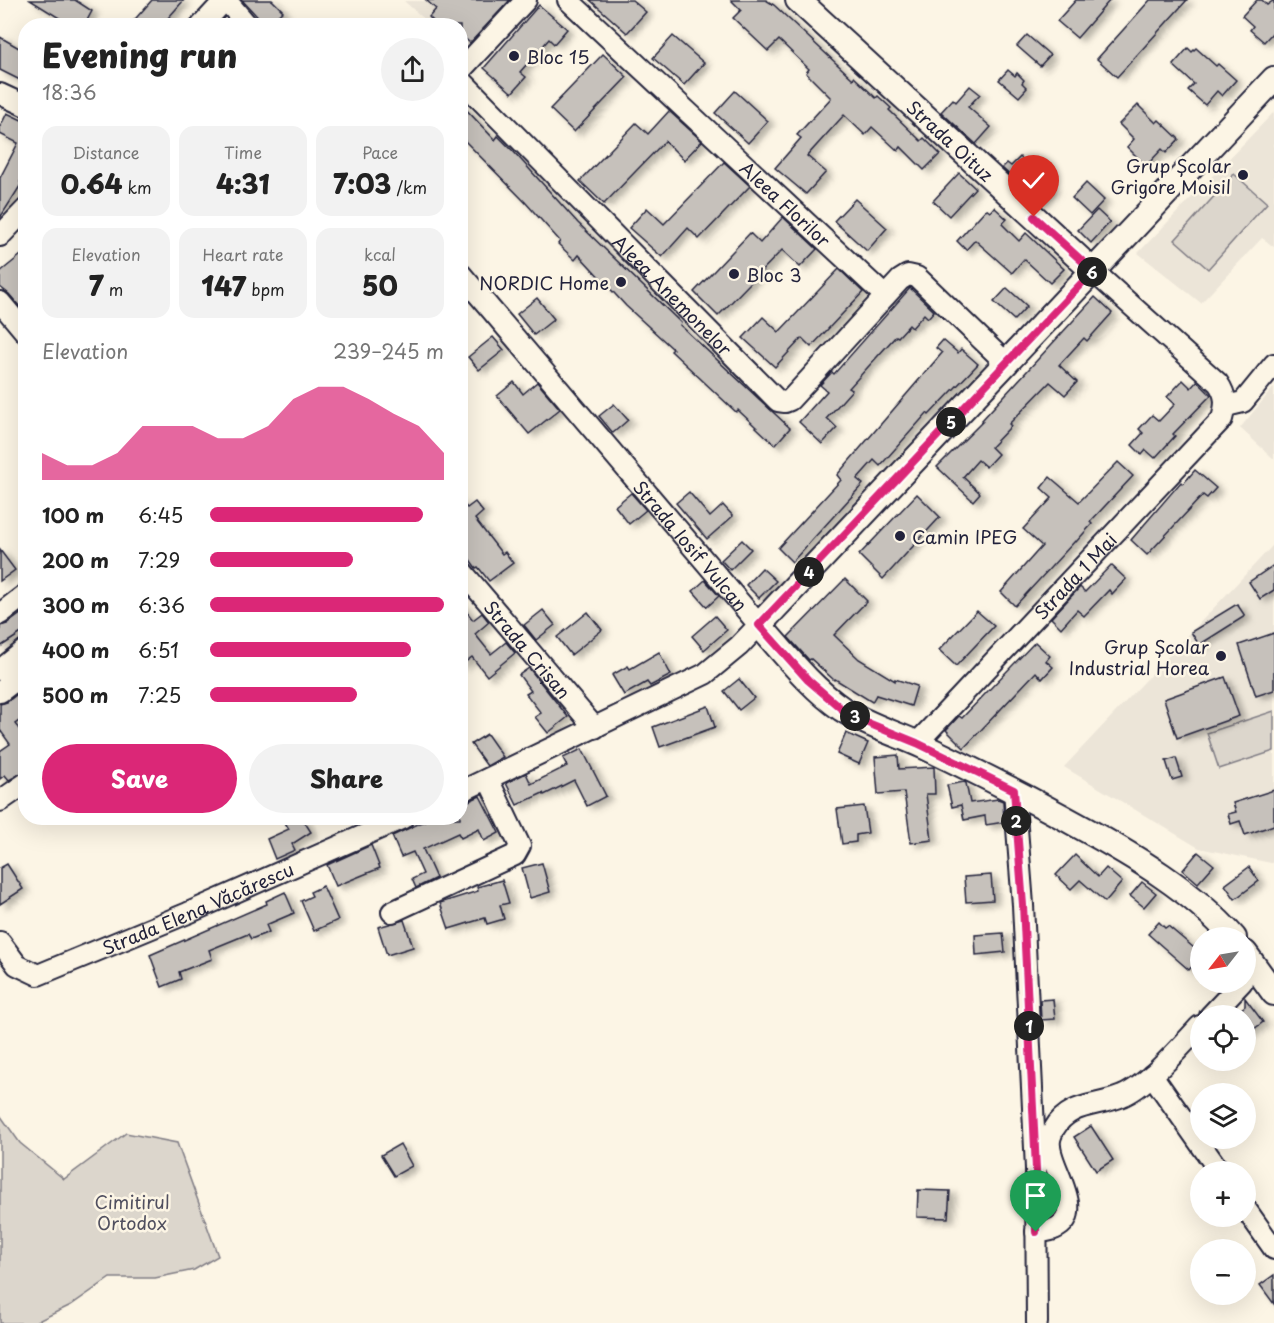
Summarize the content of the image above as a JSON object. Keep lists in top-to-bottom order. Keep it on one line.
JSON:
{"streets":{"main road":["Strada Oituz","Strada Iosif Vulcan"],"street":["Aleea Florilor","Aleea Anemonelor","Strada 1 Mai","Strada Crișan","Strada Elena Văcărescu"]},"crossings":[["Strada Oituz","Strada 1 Mai"],["Aleea Florilor","Aleea Anemonelor"],["Strada Iosif Vulcan","Strada 1 Mai"]],"parks":["Cimitirul Ortodox"],"places":["Bloc 15","Grup Școlar Grigore Moisil","Bloc 3","NORDIC Home","Camin IPEG","Grup Școlar Industrial Horea"],"north":"bottom left","page":{"heading":["Evening run","18:36"],"stats":[["Distance","0.64 km"],["Time","4:31"],["Pace","7:03 /km"],["Elevation","7 m"],["Heart rate","147 bpm"],["kcal","50"]],"pins":["6","5","4","3","2","1"],"chart":["Elevation","239–245 m"],"list":[{"name":"100 m","note":"6:45"},{"name":"200 m","note":"7:29"},{"name":"300 m","note":"6:36"},{"name":"400 m","note":"6:51"},{"name":"500 m","note":"7:25"}],"buttons":["Save","Share"],"map_buttons":["+","−"]}}
